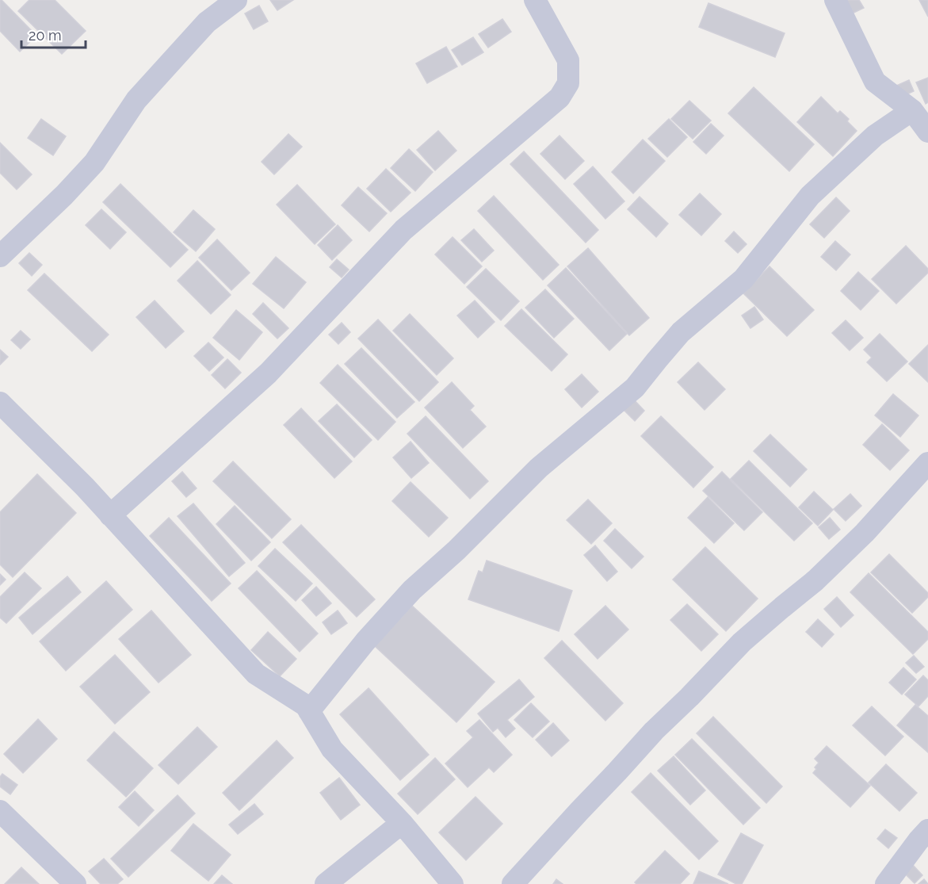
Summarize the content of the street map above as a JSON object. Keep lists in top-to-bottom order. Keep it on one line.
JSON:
{"scale_bar":"20 m"}
